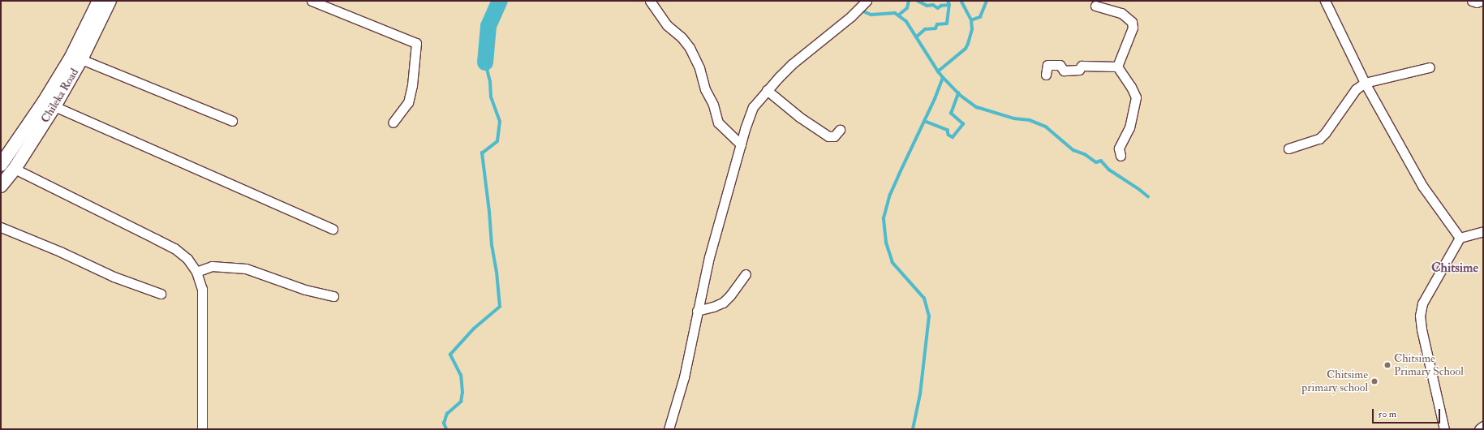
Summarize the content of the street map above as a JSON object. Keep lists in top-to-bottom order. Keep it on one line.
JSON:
{"streets":{"highway":["Chileka Road"]},"districts":["Chitsime"],"places":["Chitsime Primary School","Chitsime primary school"],"scale_bar":"50 m"}
